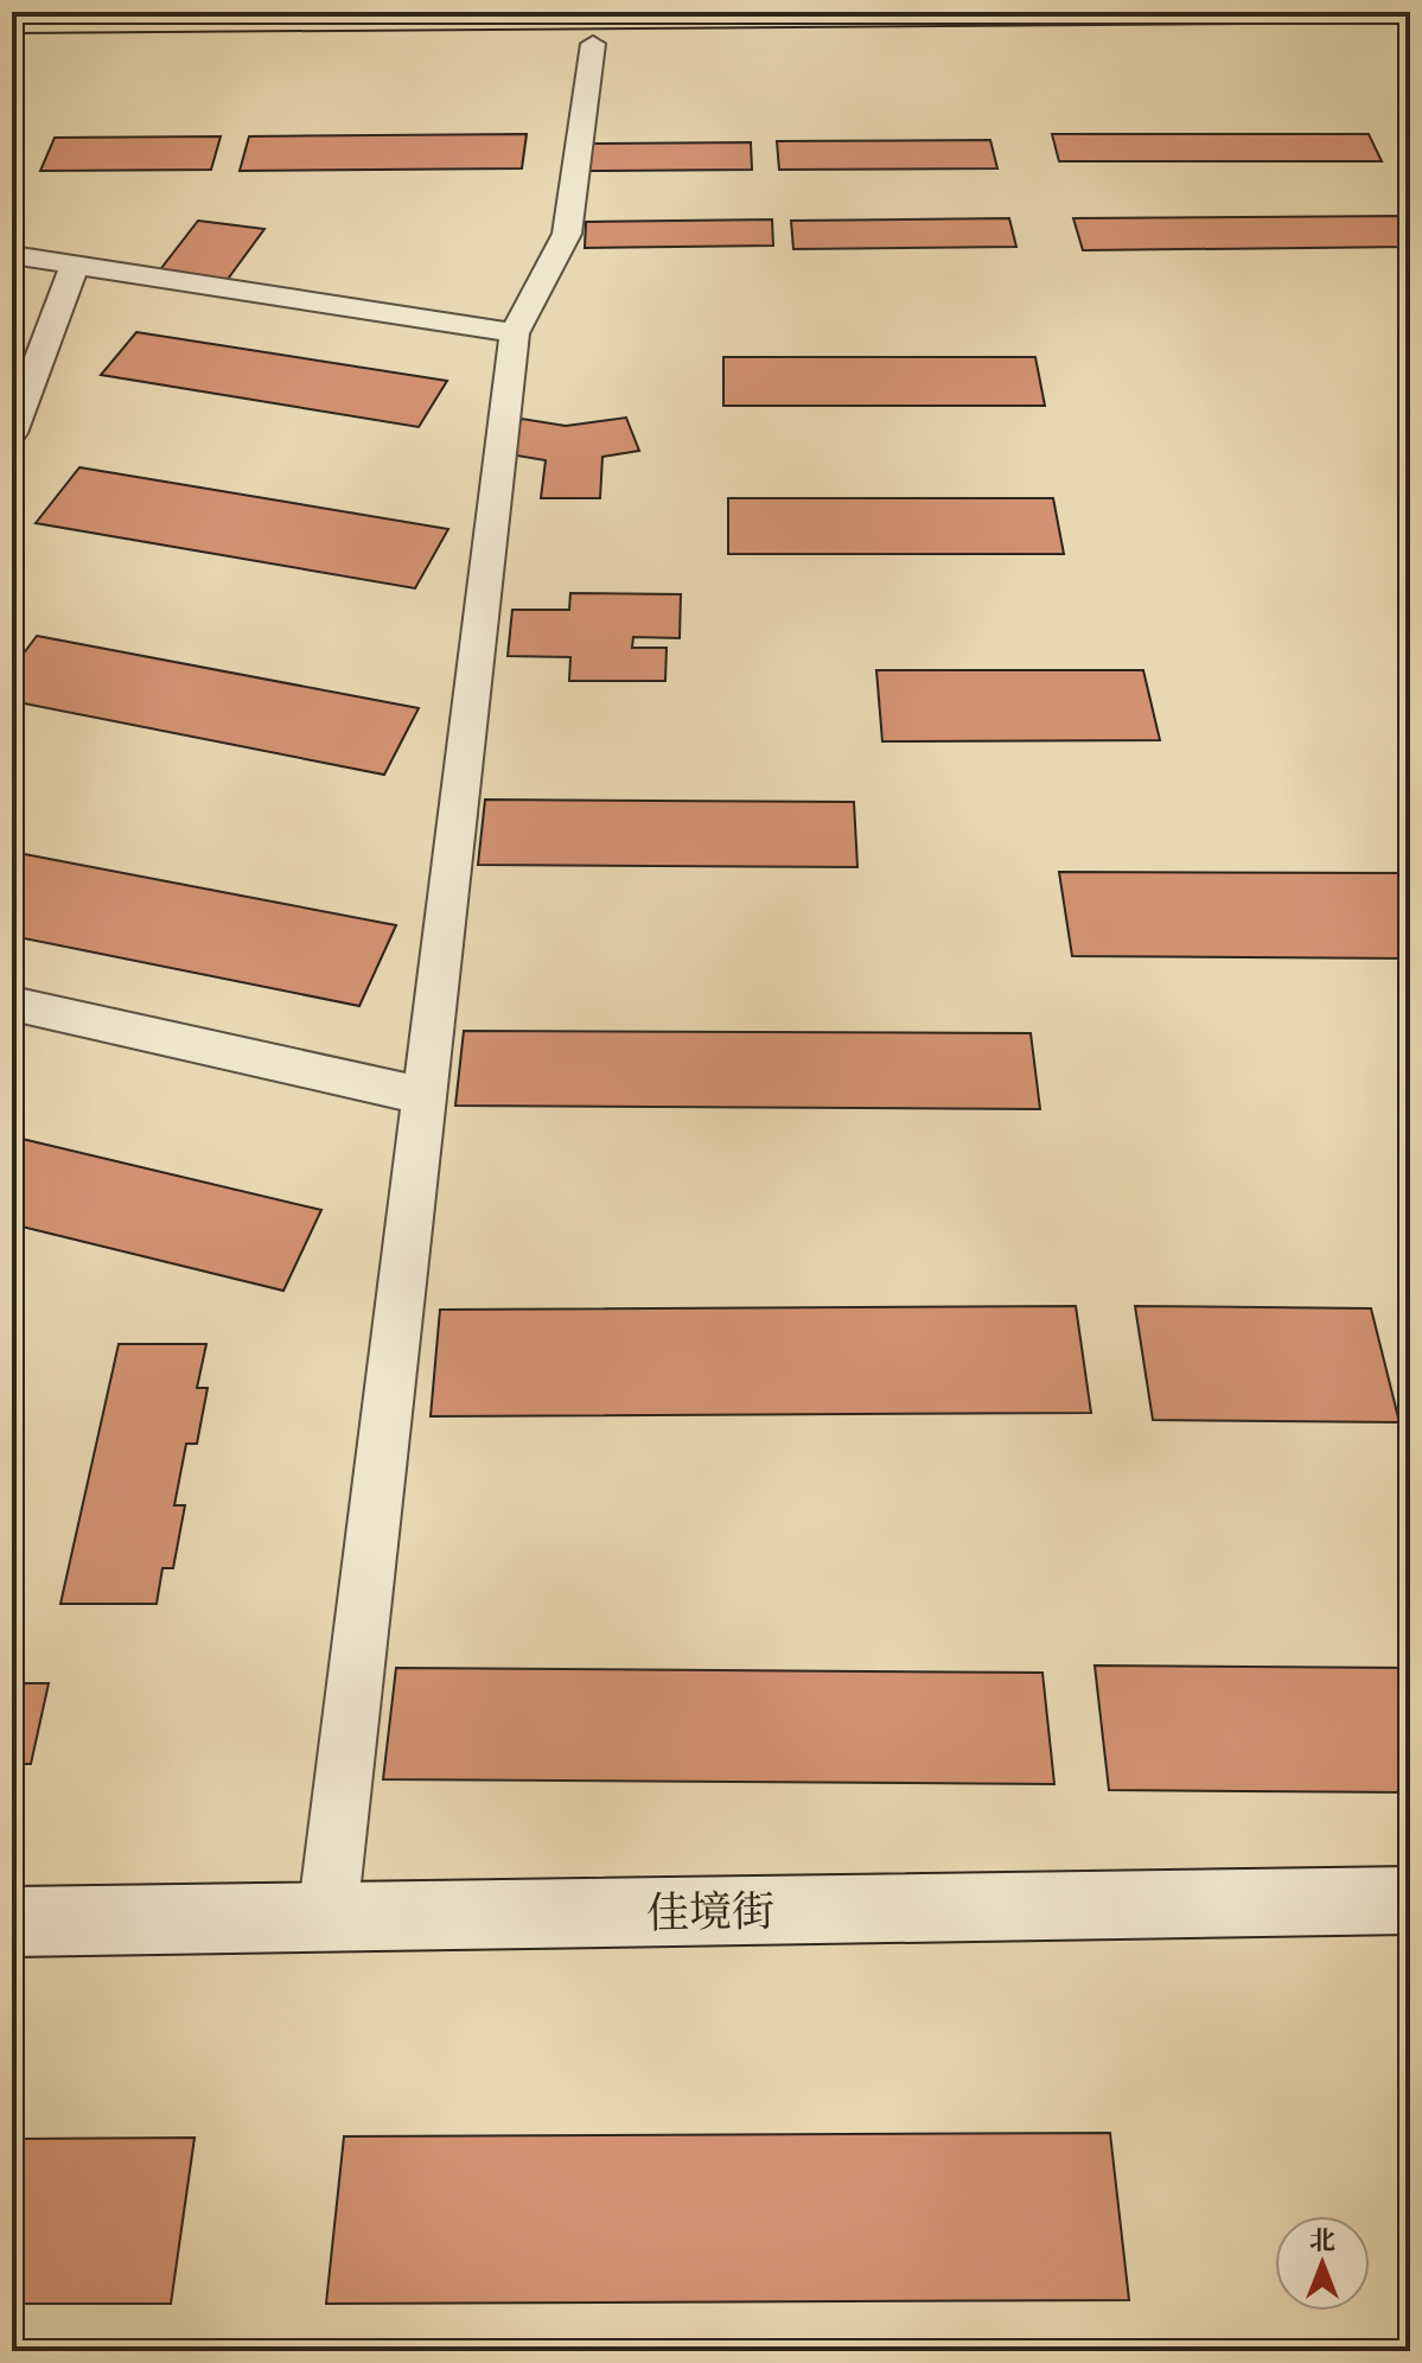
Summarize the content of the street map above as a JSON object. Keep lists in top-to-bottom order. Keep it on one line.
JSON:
{"streets":{"street":["佳境街"]},"north":"top"}
